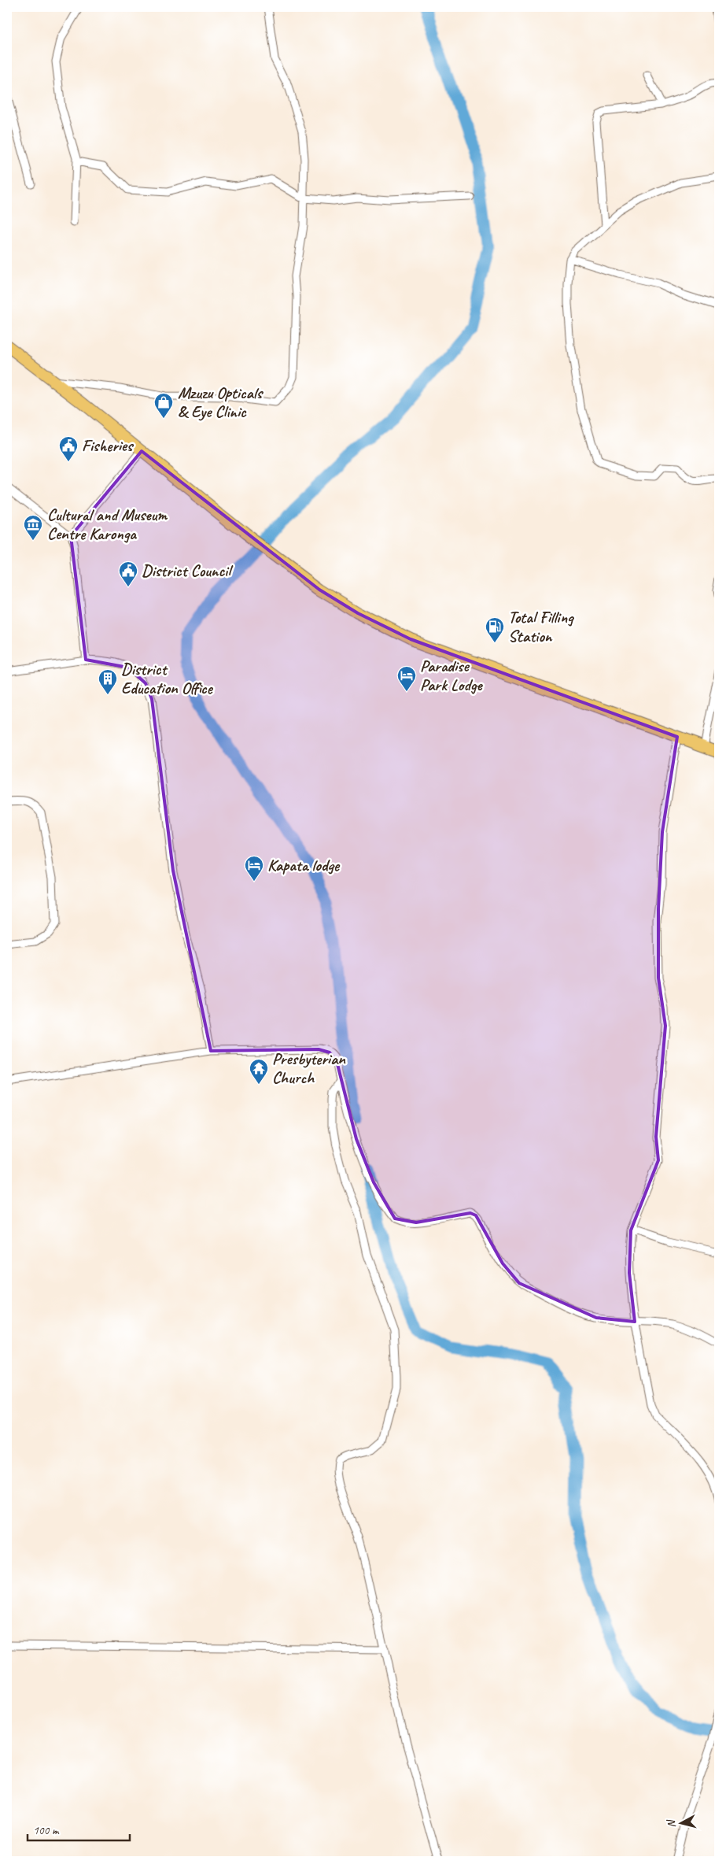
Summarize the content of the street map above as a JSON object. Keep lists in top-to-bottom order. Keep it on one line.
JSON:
{"places":{"shop":["Mzuzu Opticals & Eye Clinic"],"public building":["Fisheries","District Council"],"museum":["Cultural and Museum Centre Karonga"],"fuel station":["Total Filling Station"],"hotel":["Paradise Park Lodge","Kapata lodge"],"building":["District Education Office"],"temple":["Presbyterian Church"]},"scale_bar":"100 m","north":"left"}
